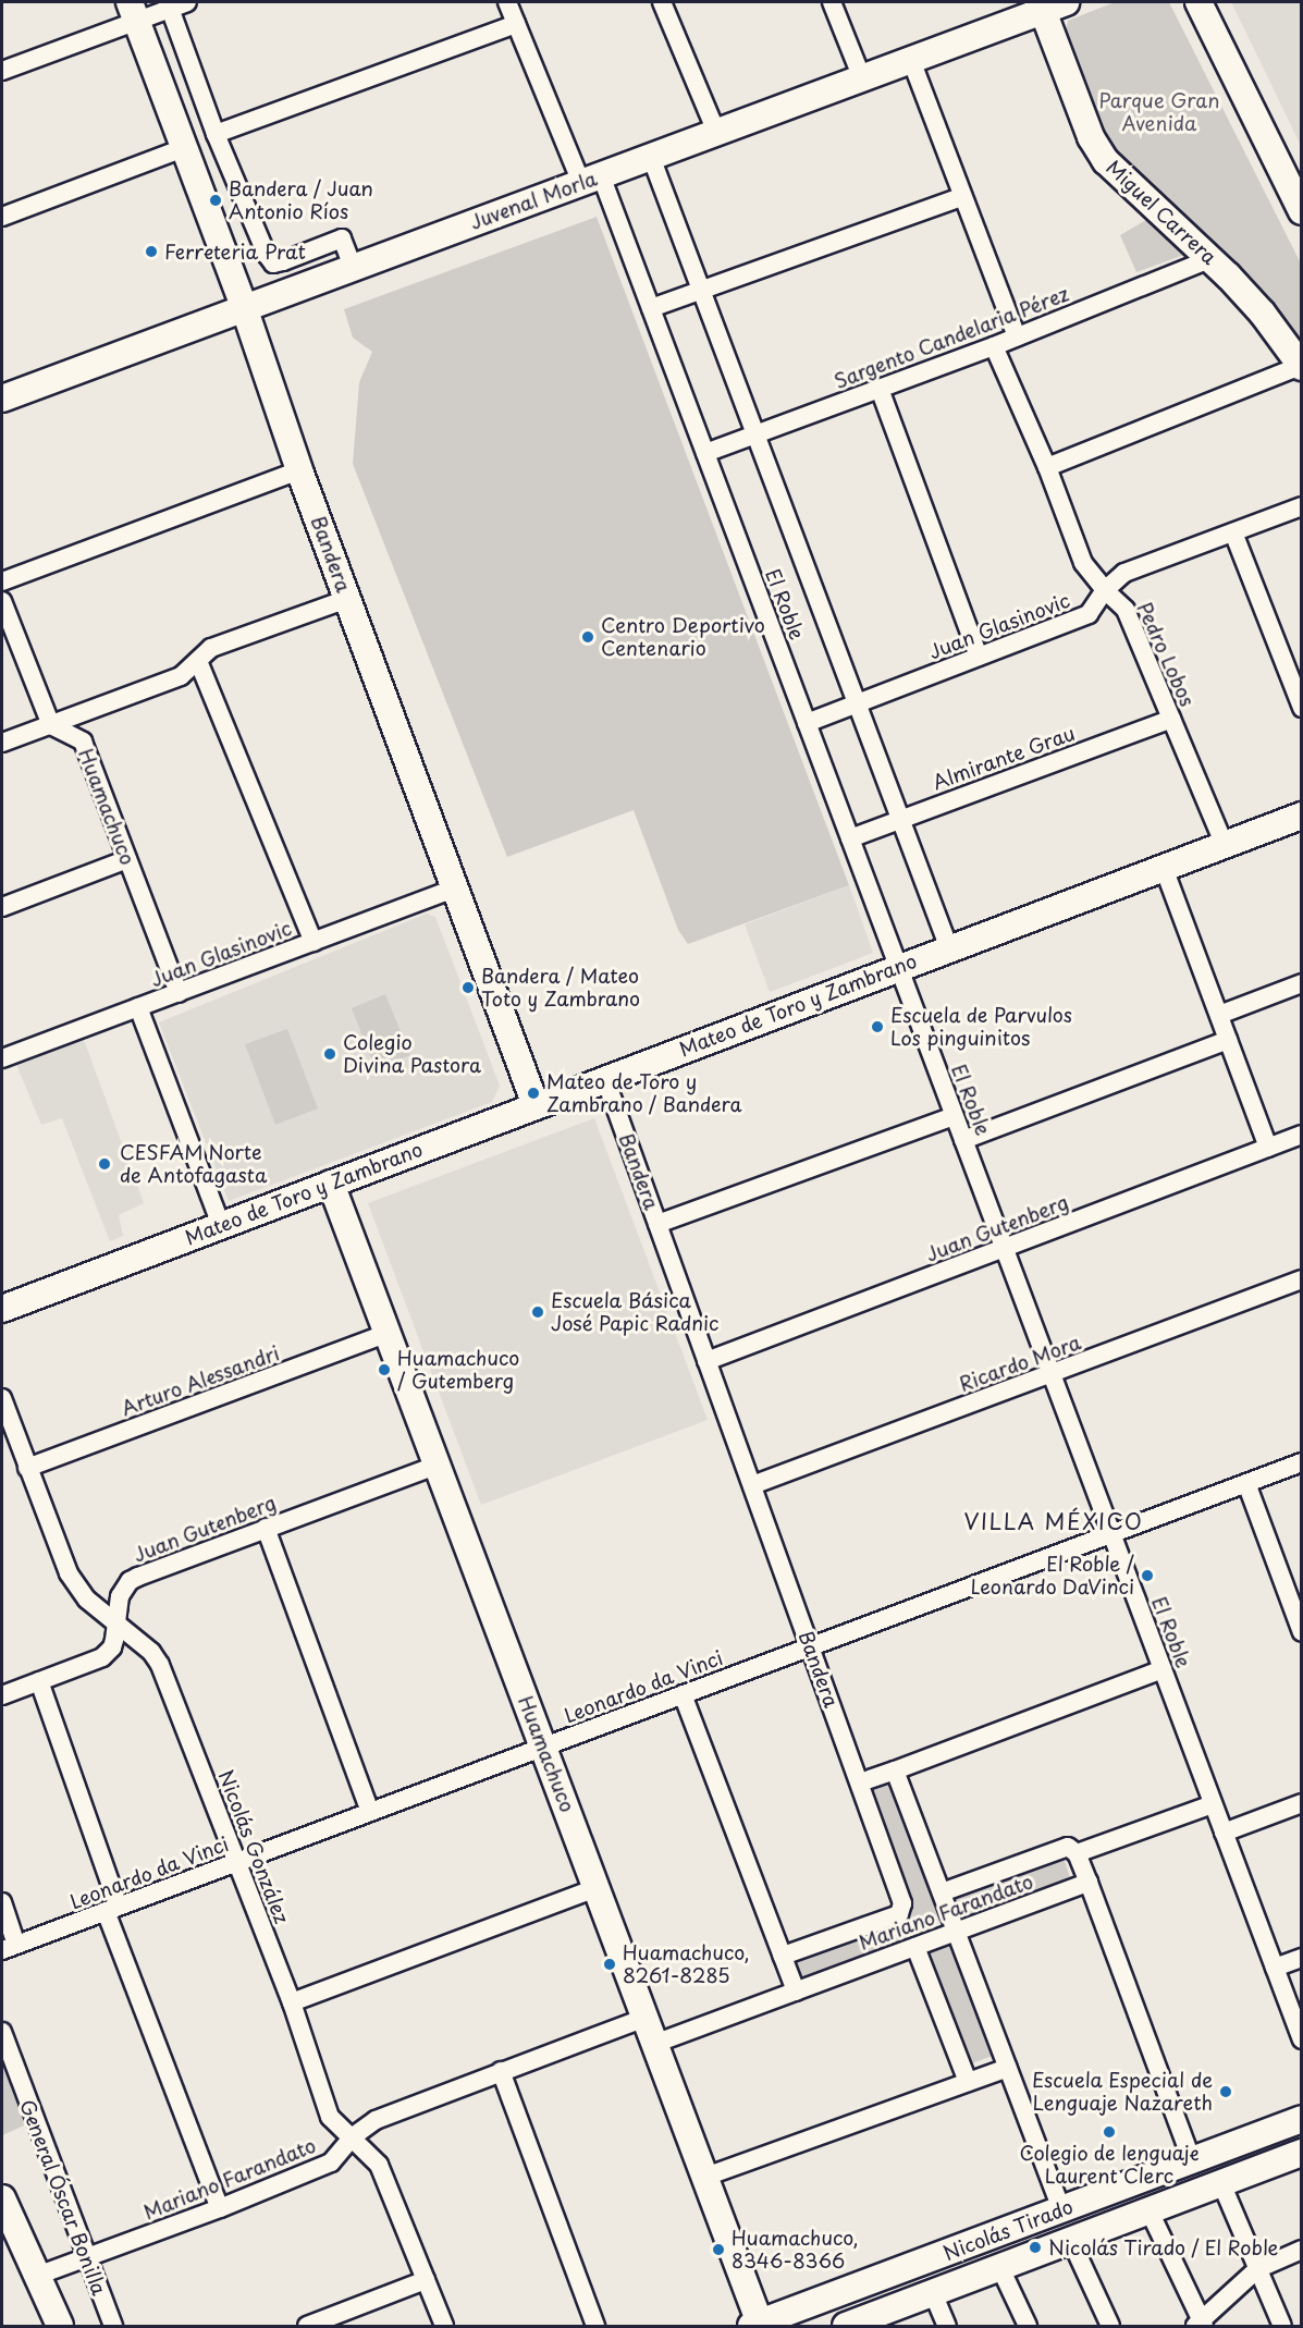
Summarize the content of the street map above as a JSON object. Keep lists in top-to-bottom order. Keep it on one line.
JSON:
{"streets":{"street":["Juvenal Morla","Miguel Carrera","Sargento Candelaria Pérez","Bandera","El Roble","Juan Glasinovic","Pedro Lobos","Almirante Grau","Huamachuco","Mateo de Toro y Zambrano","Juan Gutenberg","Ricardo Mora","Arturo Alessandri","Leonardo da Vinci","Nicolás González","Mariano Farandato","General Óscar Bonilla","Nicolás Tirado"]},"crossings":[["Juvenal Morla","Miguel Carrera"],["Juvenal Morla","Bandera"],["Juvenal Morla","El Roble"],["Miguel Carrera","Sargento Candelaria Pérez"],["Sargento Candelaria Pérez","El Roble"],["Sargento Candelaria Pérez","Pedro Lobos"],["Bandera","Juan Glasinovic"],["Bandera","Mateo de Toro y Zambrano"],["Bandera","Juan Gutenberg"],["Bandera","Ricardo Mora"],["Bandera","Leonardo da Vinci"],["El Roble","Juan Glasinovic"],["El Roble","Almirante Grau"],["El Roble","Mateo de Toro y Zambrano"],["El Roble","Juan Gutenberg"],["El Roble","Ricardo Mora"],["El Roble","Leonardo da Vinci"],["Juan Glasinovic","Pedro Lobos"],["Juan Glasinovic","Huamachuco"],["Pedro Lobos","Almirante Grau"],["Pedro Lobos","Mateo de Toro y Zambrano"],["Huamachuco","Mateo de Toro y Zambrano"],["Huamachuco","Juan Gutenberg"],["Huamachuco","Arturo Alessandri"],["Huamachuco","Leonardo da Vinci"],["Huamachuco","Mariano Farandato"],["Huamachuco","Nicolás Tirado"],["Juan Gutenberg","Nicolás González"],["Arturo Alessandri","Nicolás González"],["Leonardo da Vinci","Nicolás González"],["Nicolás González","Mariano Farandato"],["Mariano Farandato","General Óscar Bonilla"]],"districts":["VILLA MÉXICO"],"parks":["Parque Gran Avenida"],"places":["Bandera / Juan Antonio Ríos","Ferreteria Prat","Centro Deportivo Centenario","Bandera / Mateo Toto y Zambrano","Escuela de Parvulos Los pinguinitos","Colegio Divina Pastora","Mateo de Toro y Zambrano / Bandera","CESFAM Norte de Antofagasta","Escuela Básica José Papic Radnic","Huamachuco / Gutemberg","El Roble / Leonardo DaVinci","Huamachuco, 8261-8285","Escuela Especial de Lenguaje Nazareth","Colegio de lenguaje Laurent Clerc","Nicolás Tirado / El Roble","Huamachuco, 8346-8366"]}
